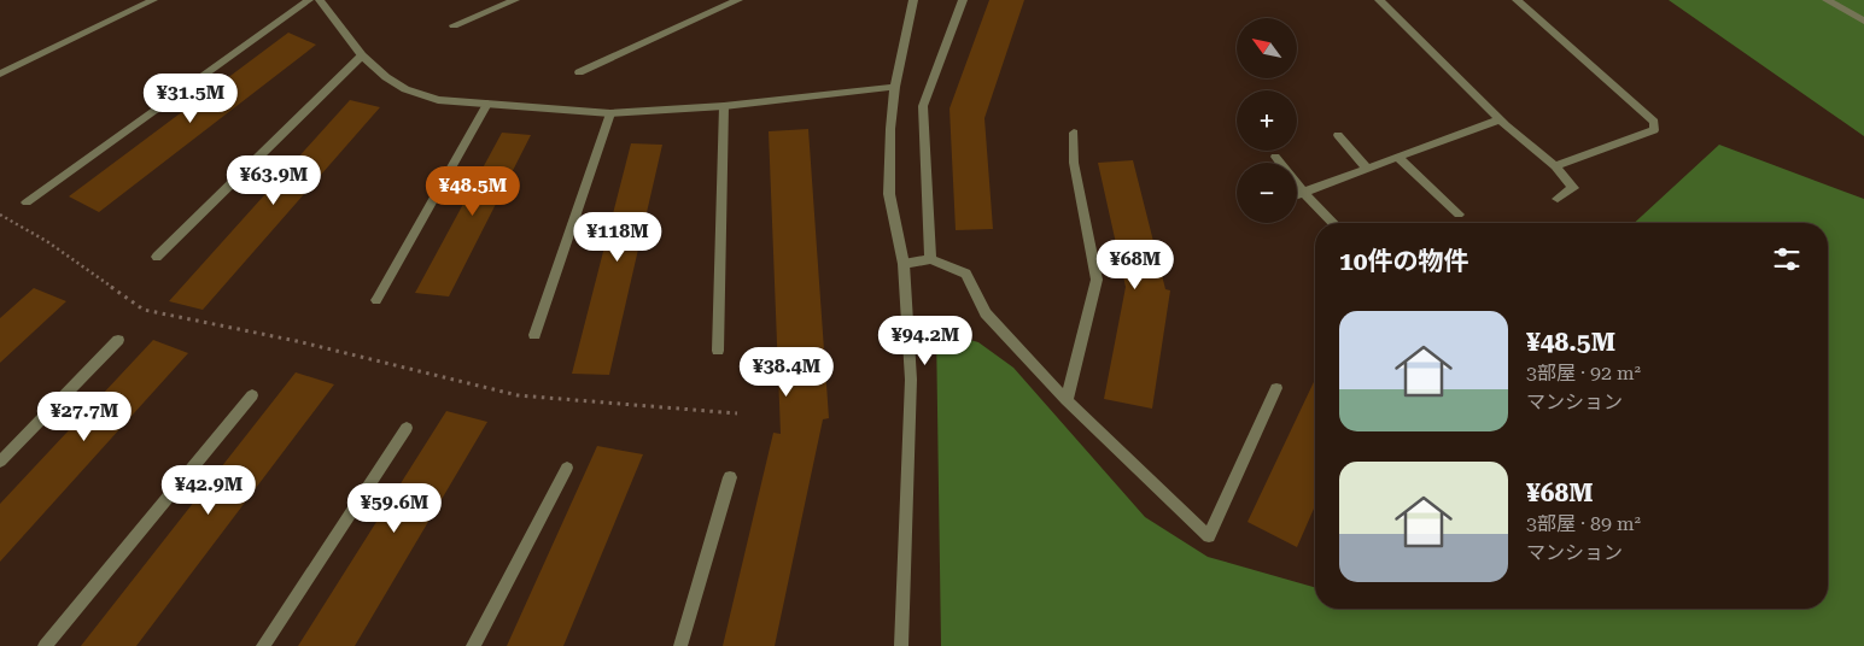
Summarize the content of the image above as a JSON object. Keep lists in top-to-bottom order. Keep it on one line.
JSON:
{"north":"top left","page":{"map_buttons":["+","−"],"price":["¥31.5M","¥63.9M","¥48.5M","¥118M","¥68M","¥94.2M","¥38.4M","¥27.7M","¥42.9M","¥59.6M"],"heading":"10件の物件","list":[{"name":"¥48.5M","note":"3部屋 · 92 m² · マンション"},{"name":"¥68M","note":"3部屋 · 89 m² · マンション"}]}}
